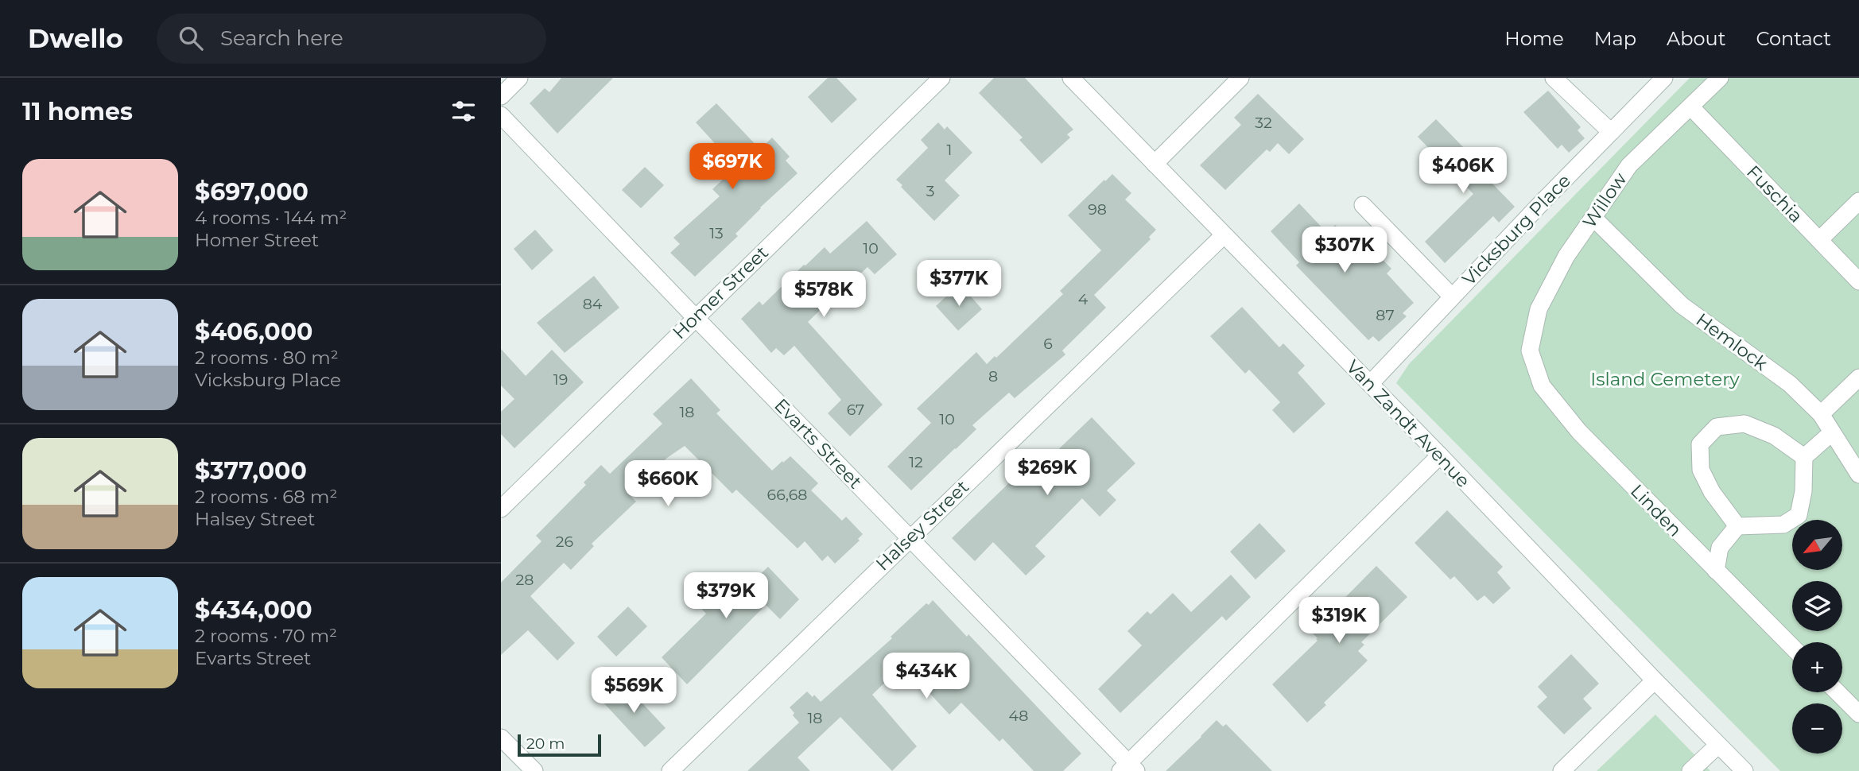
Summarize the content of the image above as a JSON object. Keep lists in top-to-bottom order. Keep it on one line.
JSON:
{"streets":{"street":["Fuschia","Willow","Vicksburg Place","Homer Street","Hemlock","Van Zandt Avenue","Evarts Street","Linden","Halsey Street"]},"crossings":[["Fuschia","Willow"],["Willow","Hemlock"],["Willow","Linden"],["Vicksburg Place","Van Zandt Avenue"],["Homer Street","Evarts Street"],["Van Zandt Avenue","Halsey Street"],["Evarts Street","Halsey Street"]],"parks":["Island Cemetery"],"house_numbers":["32","1","3","98","13","10","4","84","87","6","8","19","67","18","10","12","66,68","26","28","48","18"],"scale_bar":"20 m","north":"bottom left","page":{"header":"Dwello","search":"Search here","nav":["Home","Map","About","Contact"],"heading":"11 homes","price":["$697K","$406K","$307K","$377K","$578K","$269K","$660K","$379K","$319K","$434K","$569K"],"list":[{"name":"$697,000","note":"4 rooms · 144 m² · Homer Street"},{"name":"$406,000","note":"2 rooms · 80 m² · Vicksburg Place"},{"name":"$377,000","note":"2 rooms · 68 m² · Halsey Street"},{"name":"$434,000","note":"2 rooms · 70 m² · Evarts Street"}],"map_buttons":["+","−"],"scale":"20 m"}}
